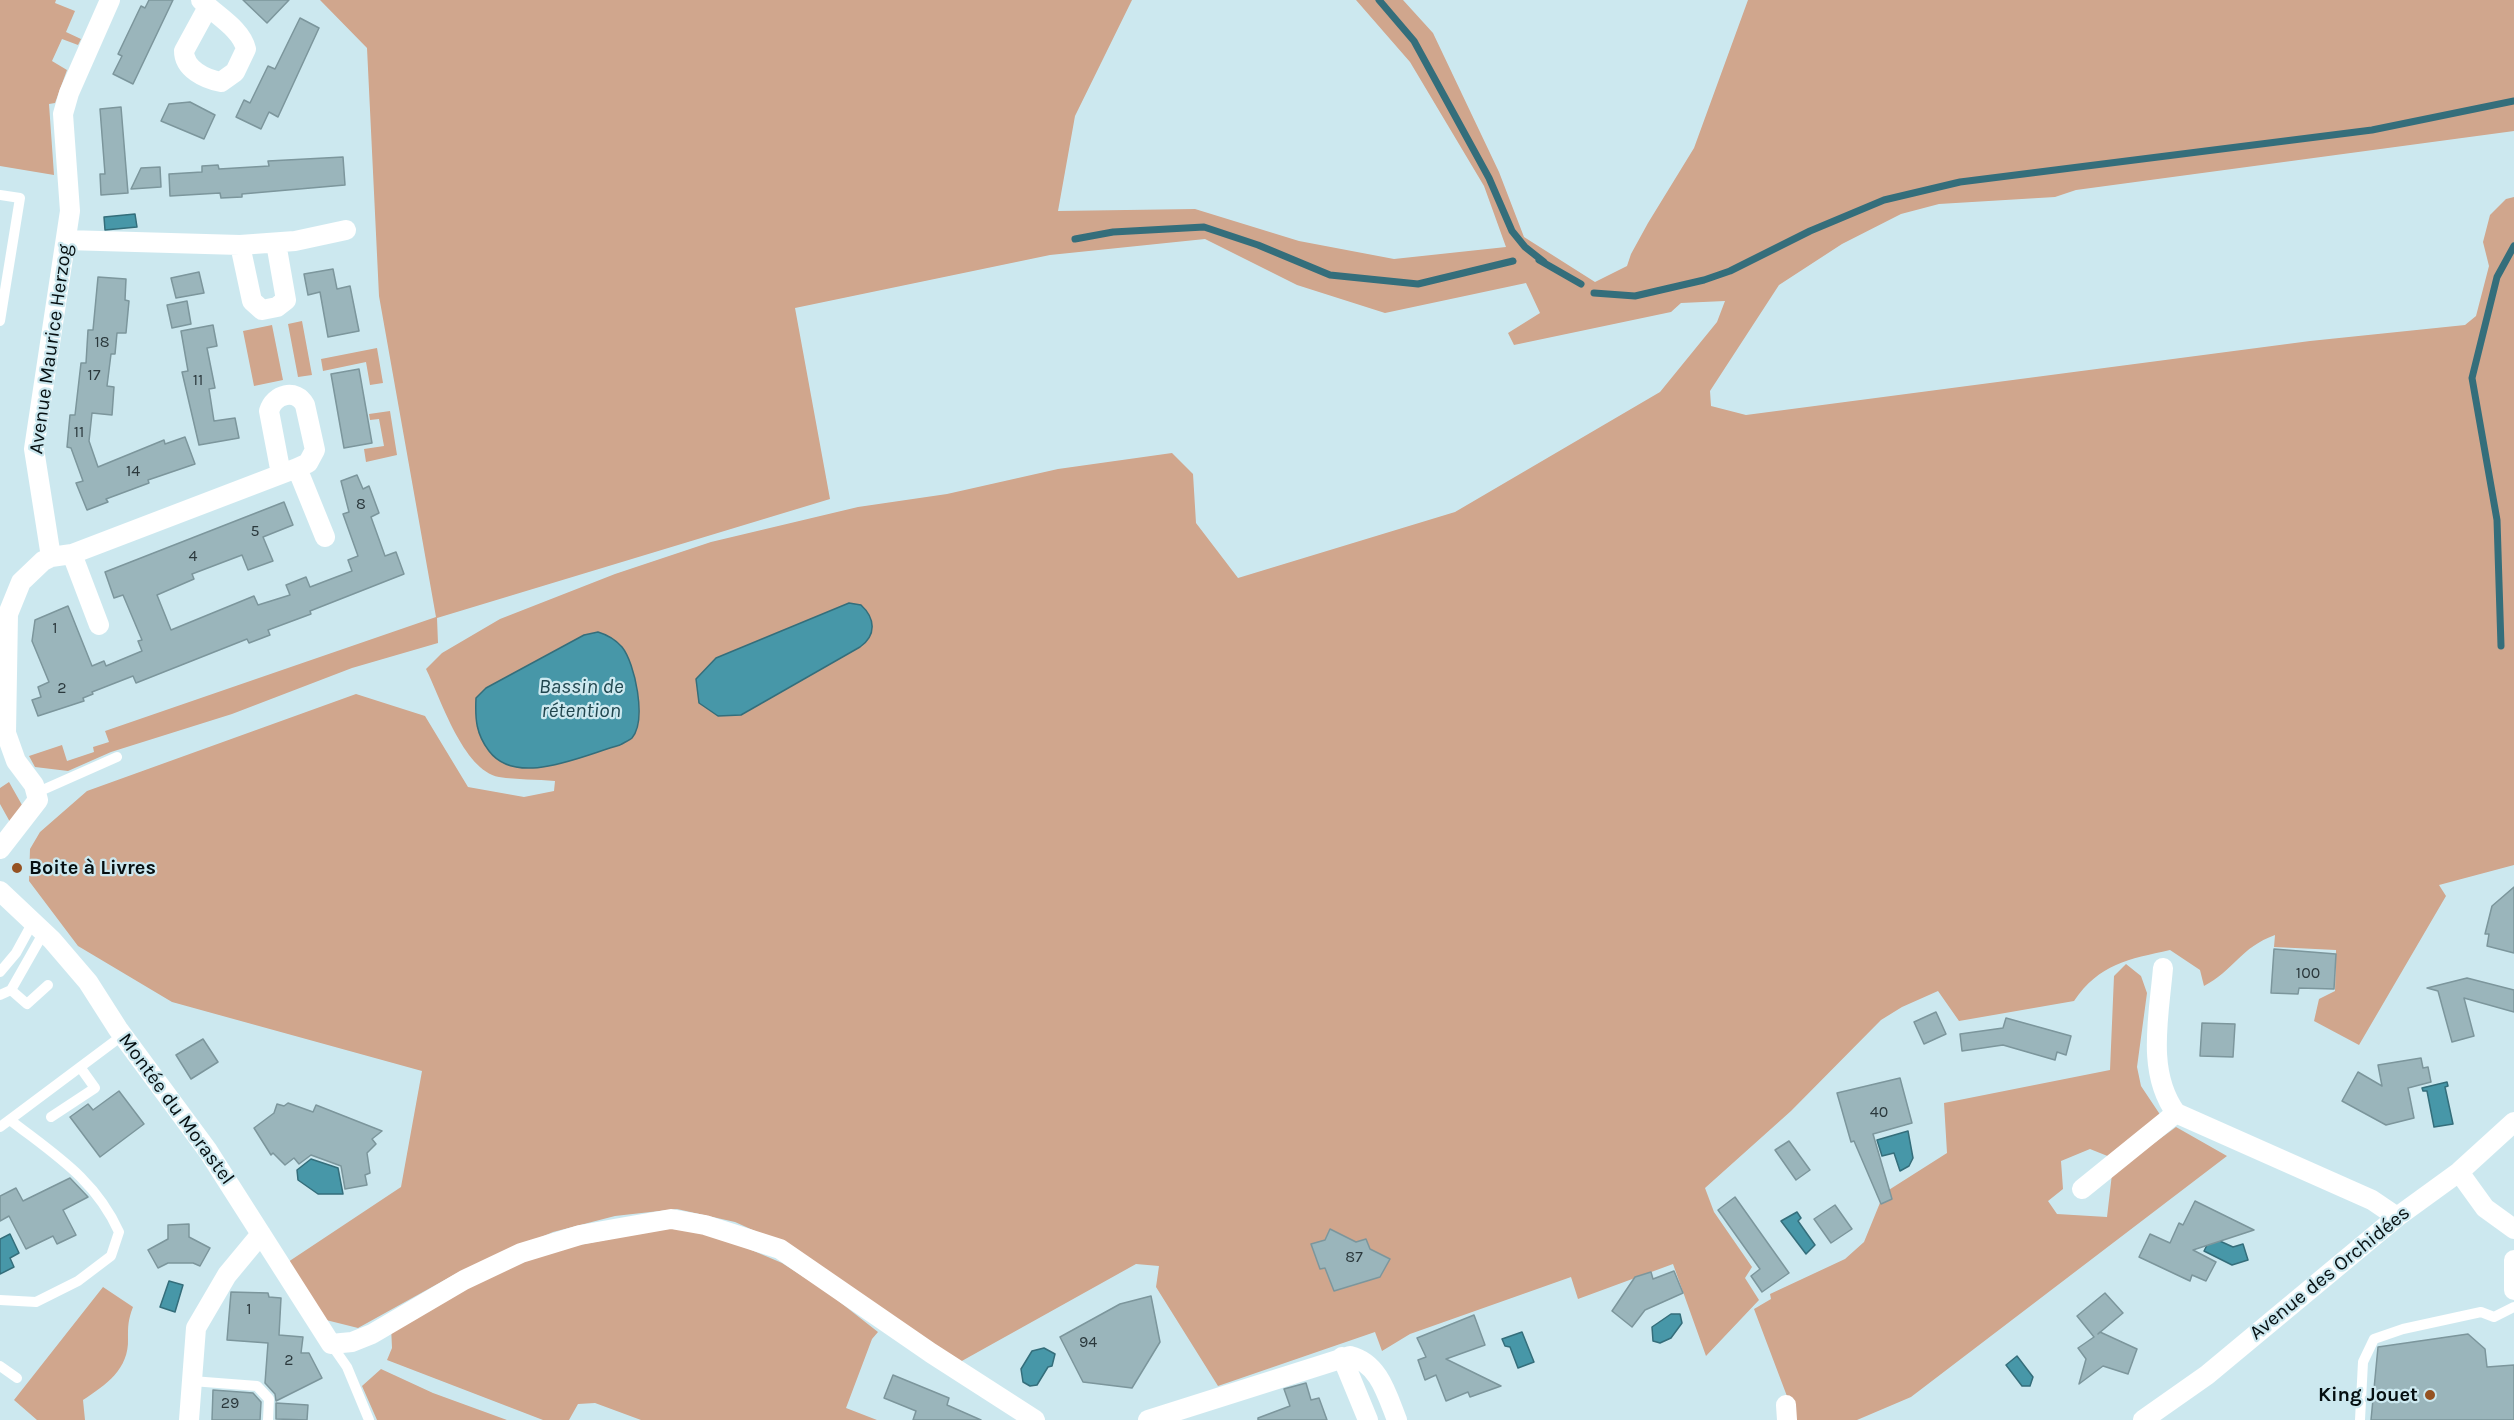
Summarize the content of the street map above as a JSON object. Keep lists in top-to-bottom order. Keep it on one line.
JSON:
{"streets":{"street":["Avenue Maurice Herzog","Montée du Morastel","Avenue des Orchidées"]},"water":["Bassin de rétention"],"places":["Boite à Livres","King Jouet"],"house_numbers":["18","17","11","11","14","8","5","4","1","2","100","40","87","1","94","2","29"]}
